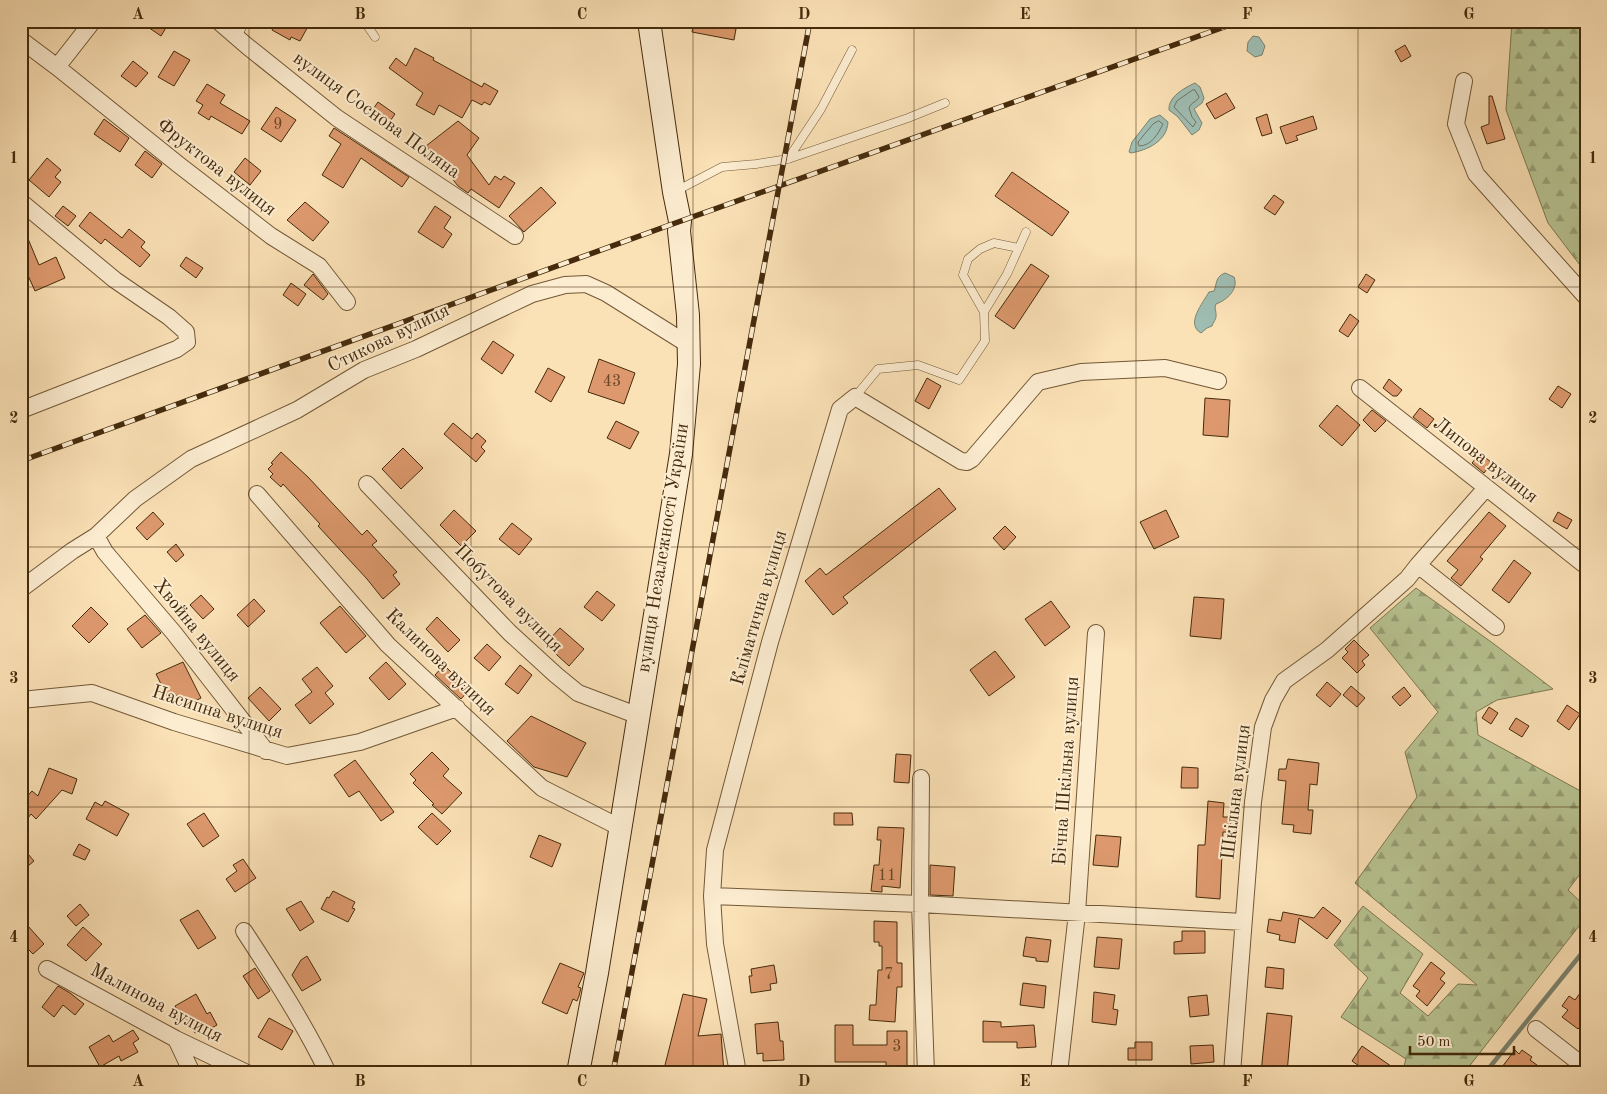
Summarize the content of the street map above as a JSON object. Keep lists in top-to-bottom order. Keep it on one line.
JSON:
{"streets":{"main road":["вулиця Незалежності України"],"street":["вулиця Соснова Поляна","Фруктова вулиця","Стикова вулиця","Липова вулиця","Побутова вулиця","Кліматична вулиця","Хвойна вулиця","Калинова вулиця","Насипна вулиця","Бічна Шкільна вулиця","Шкільна вулиця","Малинова вулиця"]},"crossings":[["Стикова вулиця","вулиця Незалежності України"],["Стикова вулиця","Хвойна вулиця"],["Липова вулиця","Шкільна вулиця"],["вулиця Незалежності України","Побутова вулиця"],["вулиця Незалежності України","Калинова вулиця"],["Хвойна вулиця","Насипна вулиця"],["Калинова вулиця","Насипна вулиця"]],"house_numbers":["9","43","11","7","3"],"scale_bar":"50 m","grid":{"columns":["A","B","C","D","E","F","G"],"rows":["1","2","3","4"]}}
